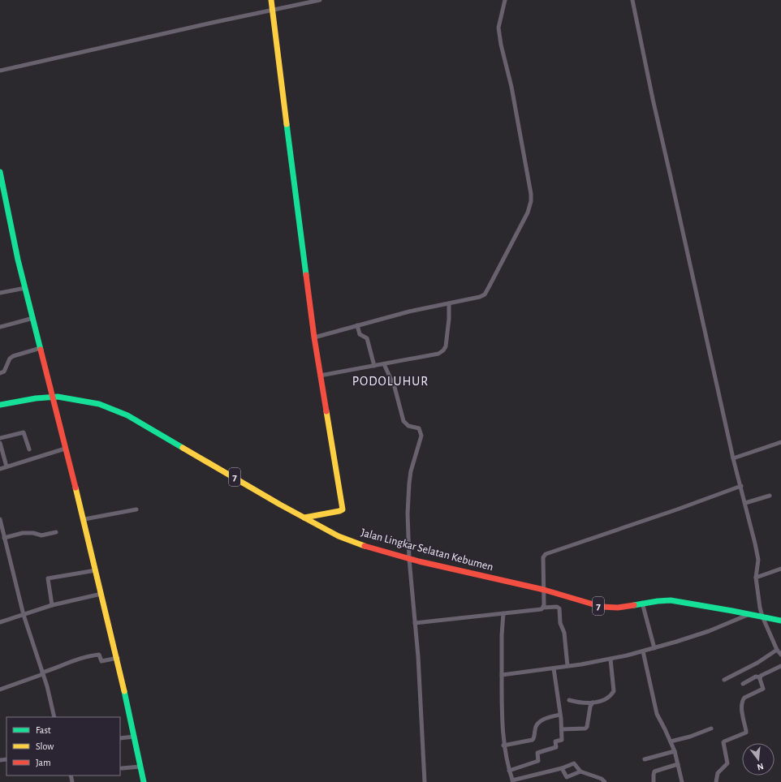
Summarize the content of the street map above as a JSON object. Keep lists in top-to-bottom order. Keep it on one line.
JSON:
{"streets":{"main road":["7","Jalan Lingkar Selatan Kebumen"]},"districts":["PODOLUHUR"],"legend":["Fast","Slow","Jam"],"north":"bottom"}
